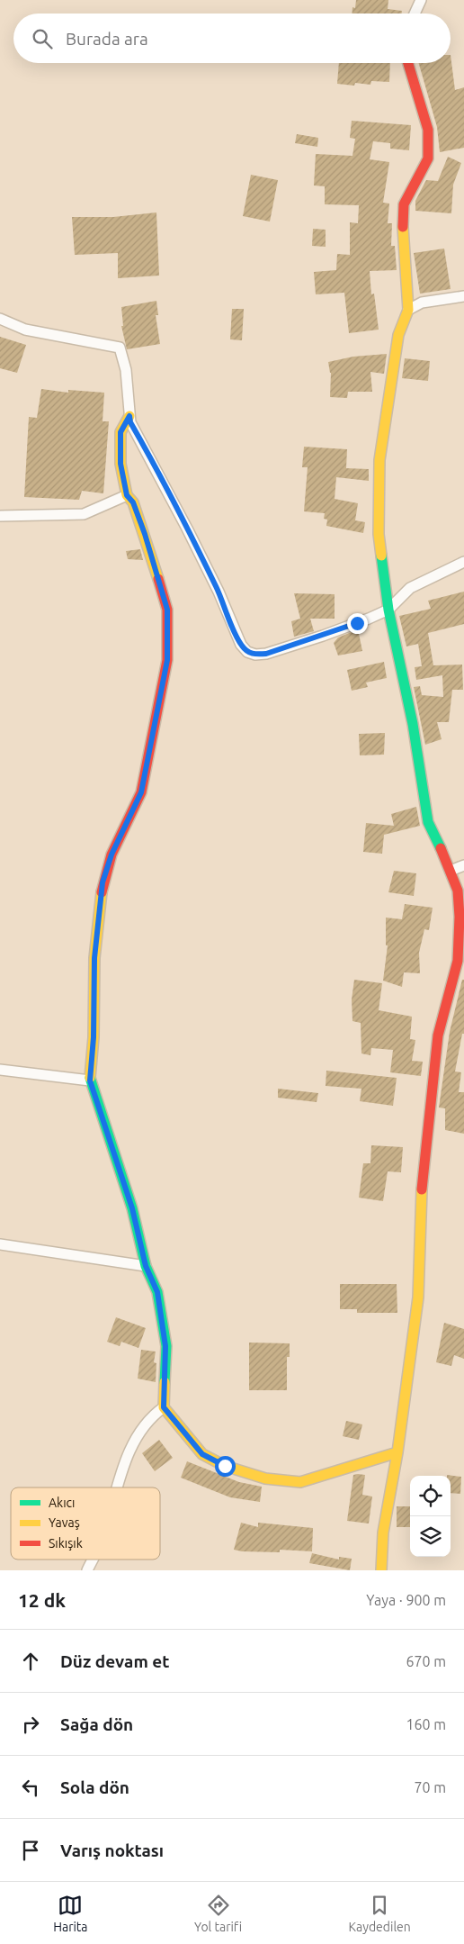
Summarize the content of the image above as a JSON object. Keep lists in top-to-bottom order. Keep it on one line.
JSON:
{"legend":["Akıcı","Yavaş","Sıkışık"],"page":{"search":"Burada ara","heading":["12 dk","Yaya · 900 m"],"list":[["Düz devam et","670 m"],["Sağa dön","160 m"],["Sola dön","70 m"],"Varış noktası"],"nav":["Harita","Yol tarifi","Kaydedilen"]}}
